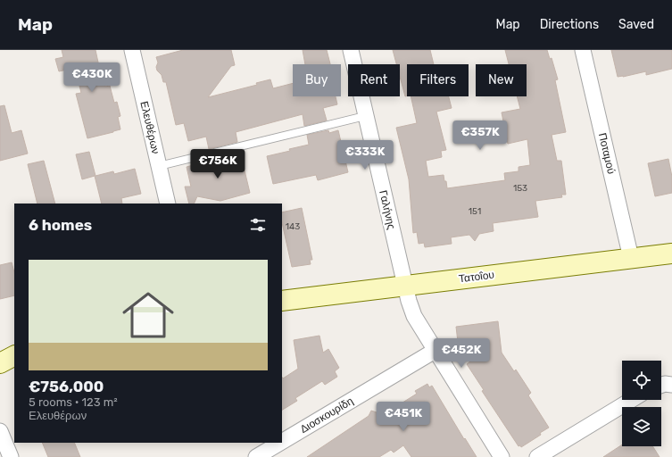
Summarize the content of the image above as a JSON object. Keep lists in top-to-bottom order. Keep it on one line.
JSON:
{"streets":{"main road":["Τατοΐου"],"street":["Ελευθέρων","Ποταμού","Γαλήνης","Διοσκουρίδη"]},"crossings":[["Ποταμού","Τατοΐου"],["Γαλήνης","Τατοΐου"],["Γαλήνης","Διοσκουρίδη"]],"house_numbers":["153","151","143"],"page":{"header":"Map","nav":["Map","Directions","Saved"],"price":["€430K","€357K","€333K","€756K","€452K","€451K"],"chip":["Buy","Rent","Filters","New"],"heading":"6 homes","list":[{"name":"€756,000","note":"5 rooms · 123 m² · Ελευθέρων"}]}}
